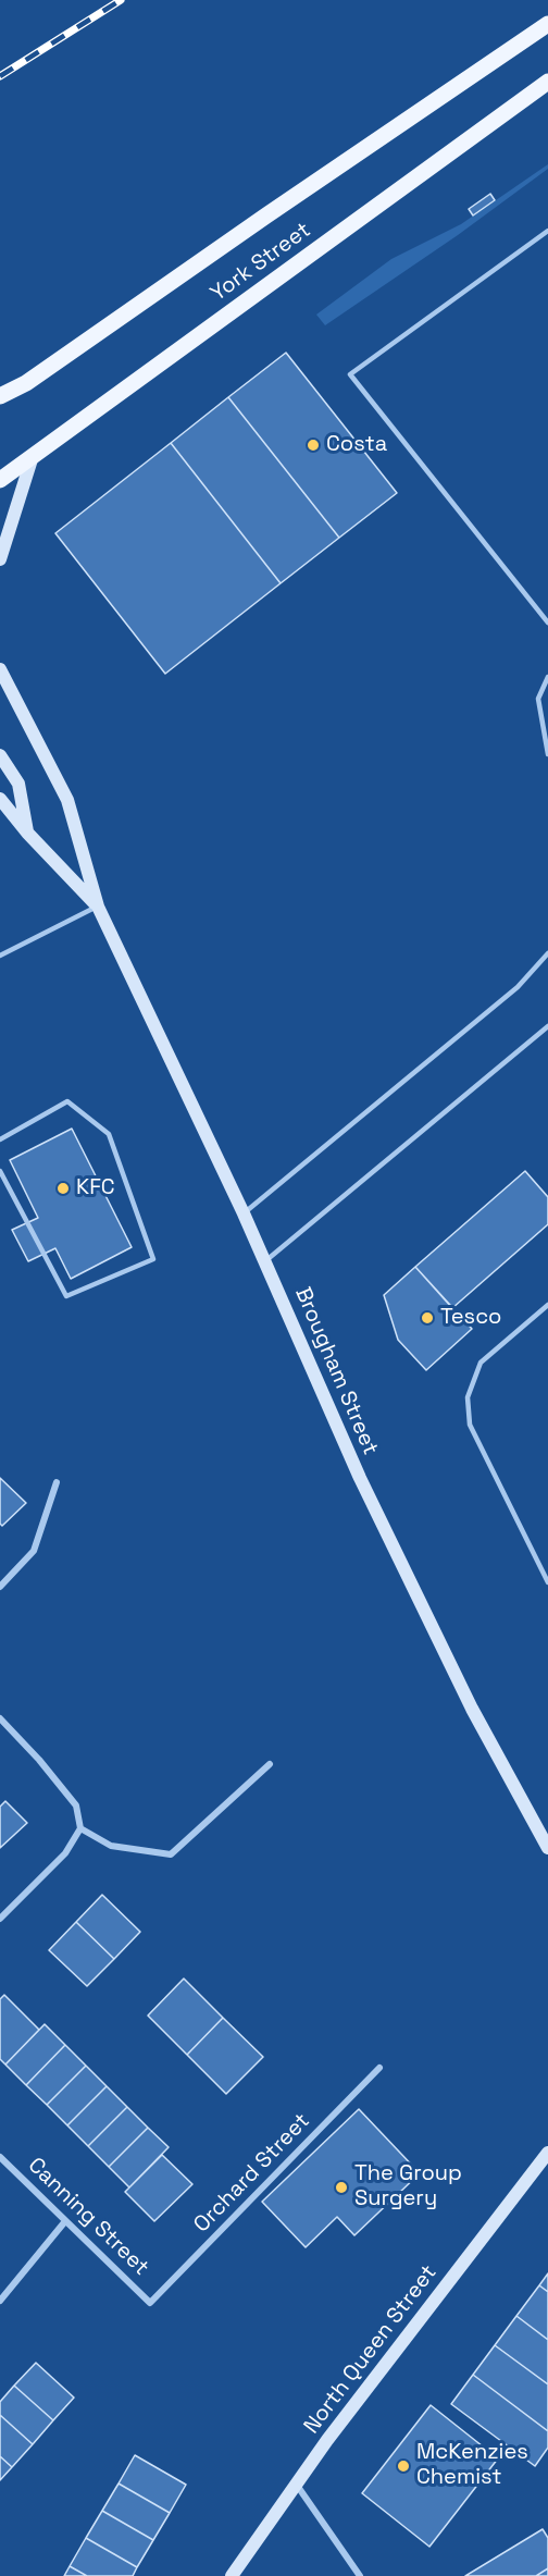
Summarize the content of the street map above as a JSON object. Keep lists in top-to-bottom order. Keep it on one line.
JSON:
{"streets":{"main road":["York Street"],"street":["Brougham Street","Orchard Street","Canning Street","North Queen Street"]},"crossings":[["Orchard Street","Canning Street"]],"places":["Costa","KFC","Tesco","The Group Surgery","McKenzies Chemist"]}
